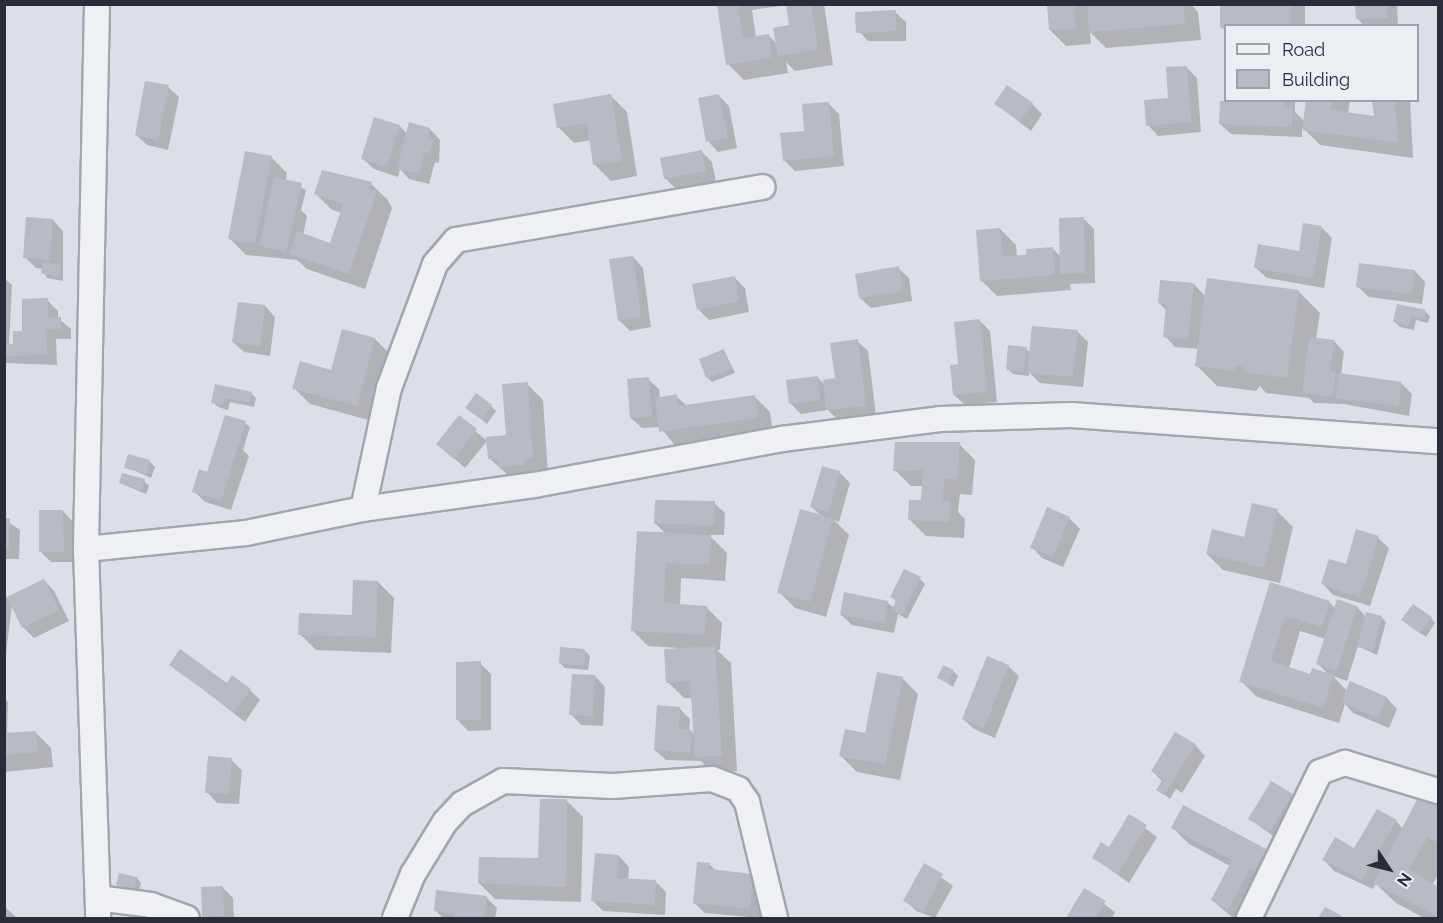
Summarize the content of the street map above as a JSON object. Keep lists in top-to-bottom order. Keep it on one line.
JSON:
{"legend":["Road","Building"],"north":"bottom right"}
